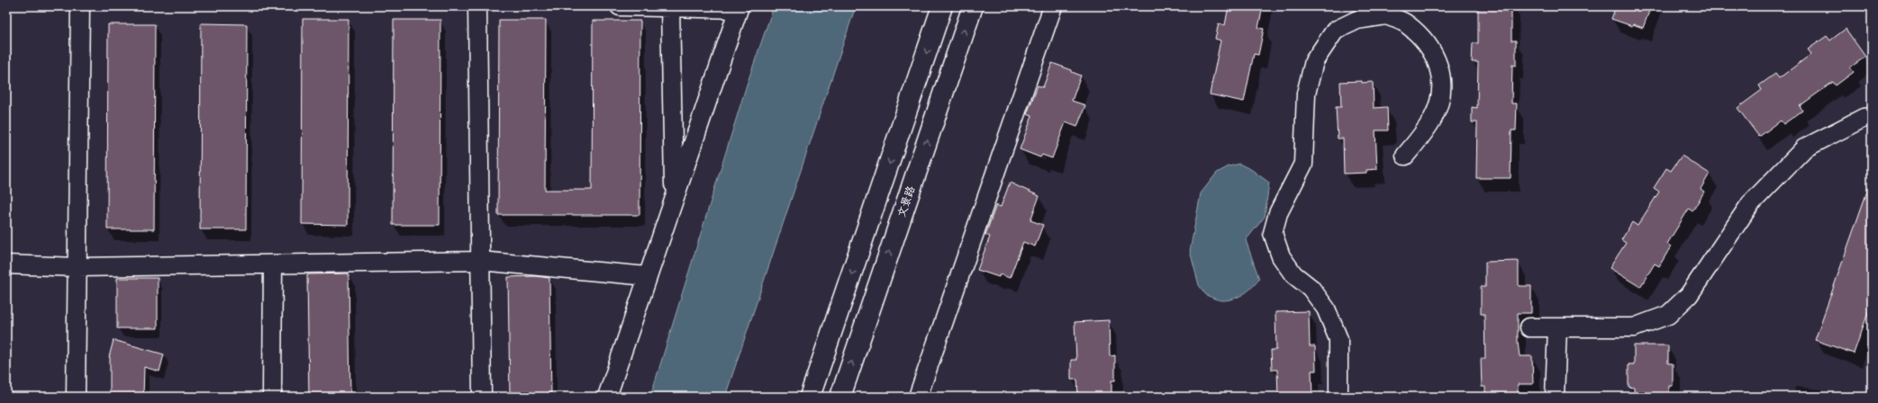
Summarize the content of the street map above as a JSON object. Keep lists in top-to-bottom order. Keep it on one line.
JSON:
{"streets":{"main road":["文景路"]}}
